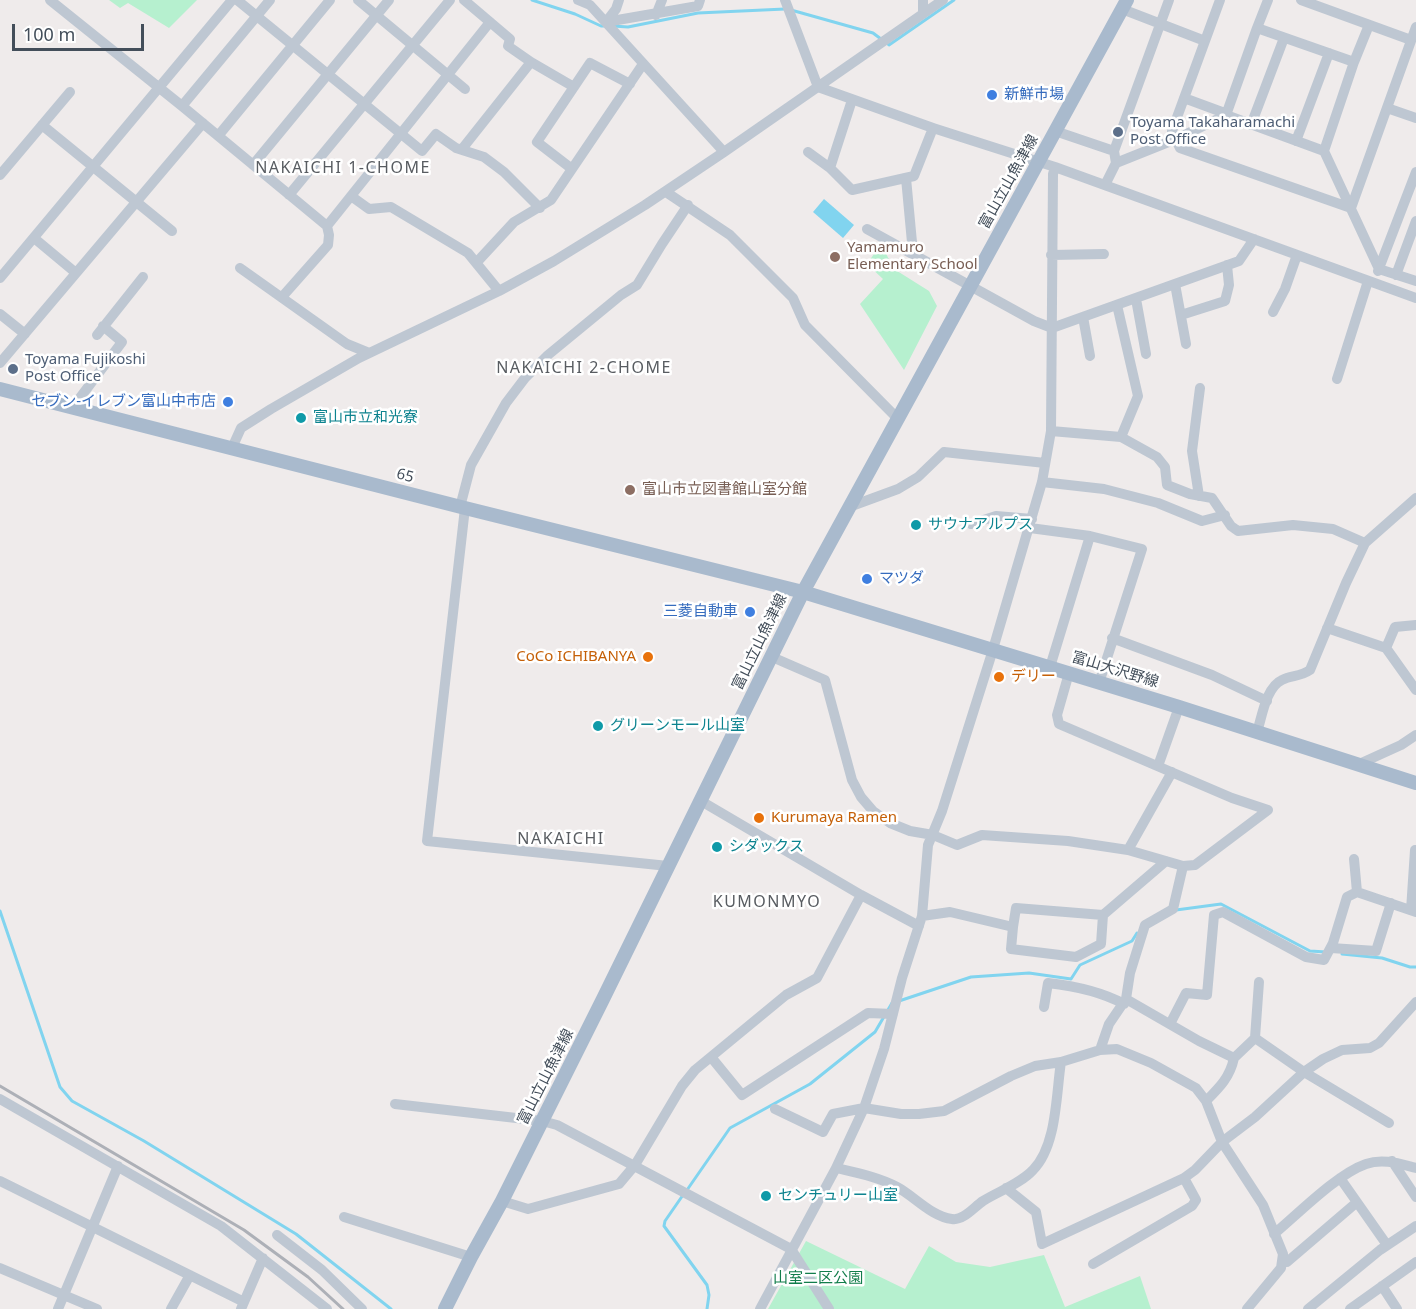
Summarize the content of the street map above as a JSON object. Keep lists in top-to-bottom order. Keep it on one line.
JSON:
{"streets":{"main road":["富山立山魚津線","65","富山大沢野線"]},"crossings":[["富山立山魚津線","65"],["富山立山魚津線","富山大沢野線"],["65","富山大沢野線"]],"districts":["NAKAICHI 1-CHOME","NAKAICHI 2-CHOME","NAKAICHI","KUMONMYO"],"parks":["山室二区公園"],"places":["新鮮市場","Toyama Takaharamachi Post Office","Yamamuro Elementary School","Toyama Fujikoshi Post Office","セブン-イレブン富山中市店","富山市立和光寮","富山市立図書館山室分館","サウナアルプス","マツダ","三菱自動車","CoCo ICHIBANYA","デリー","グリーンモール山室","Kurumaya Ramen","シダックス","センチュリー山室"],"scale_bar":"100 m"}
